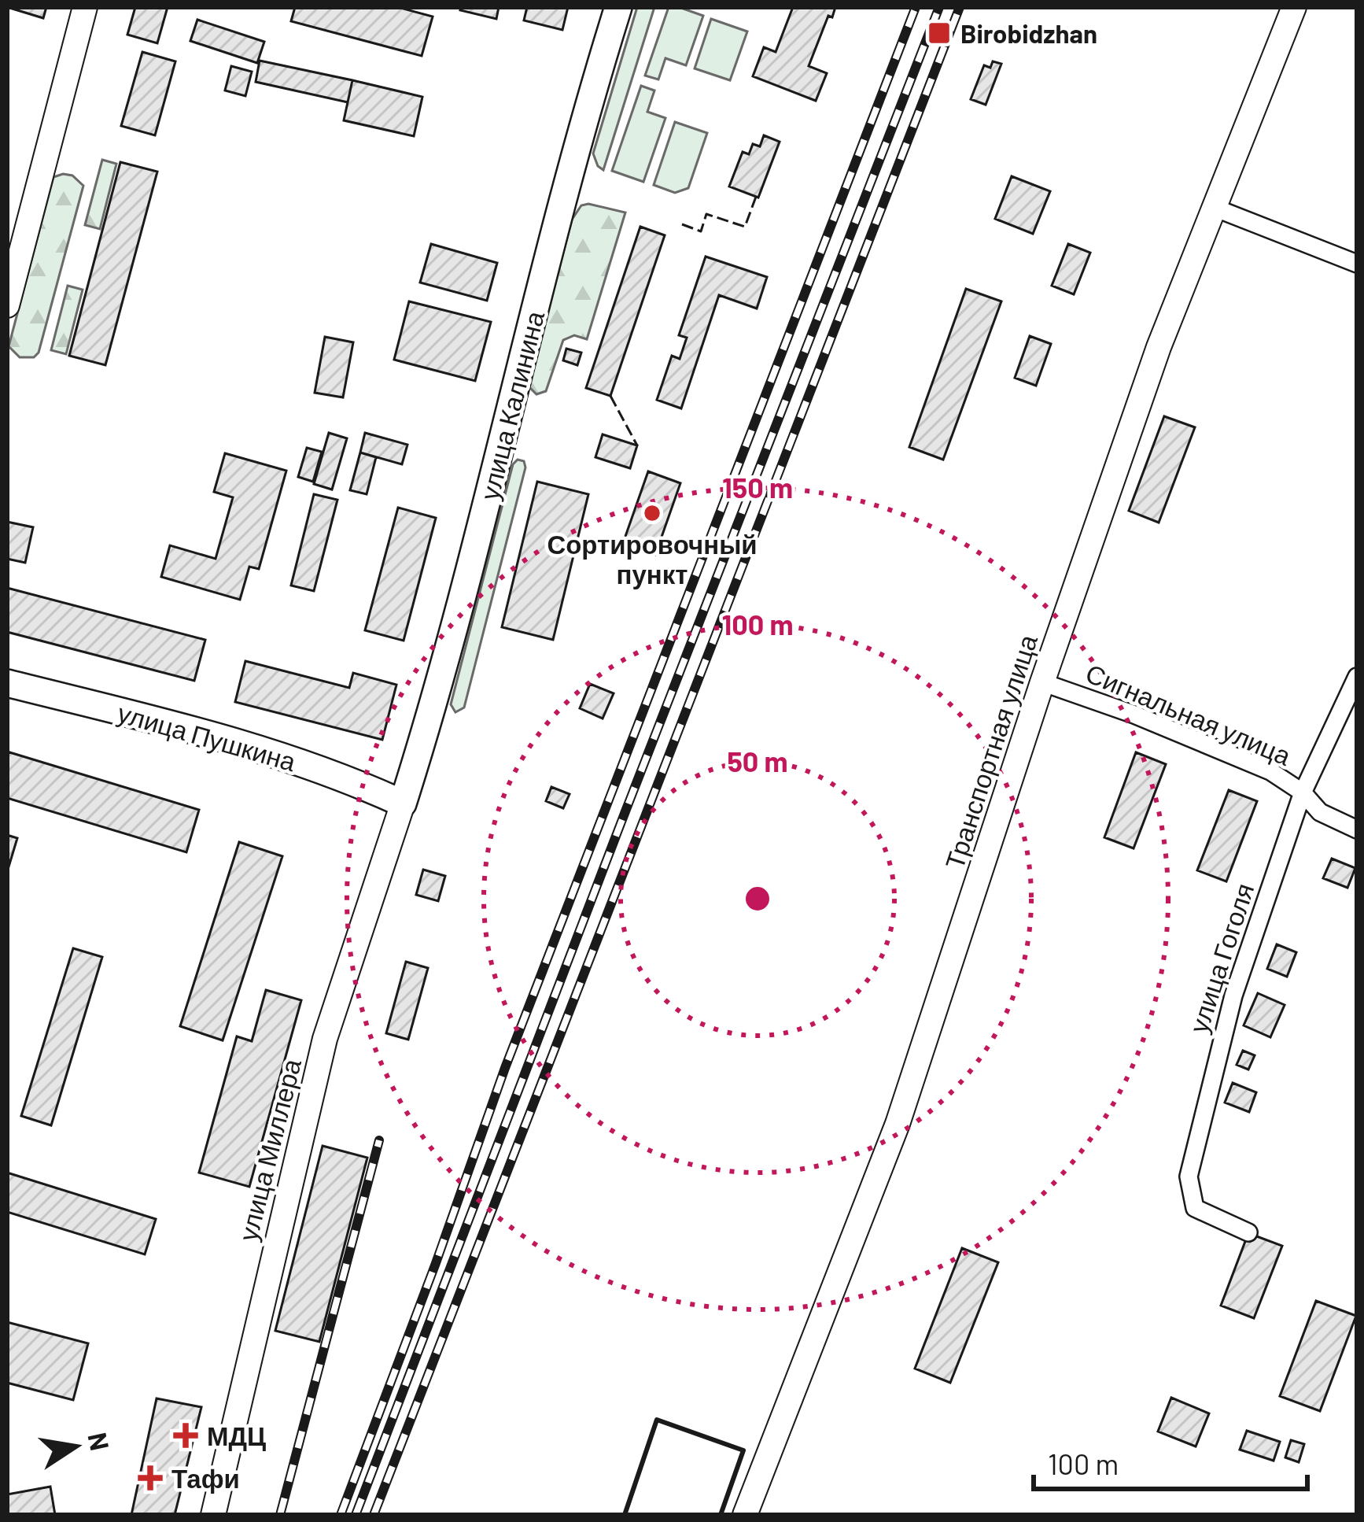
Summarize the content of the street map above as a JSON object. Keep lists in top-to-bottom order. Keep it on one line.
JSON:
{"streets":{"main road":["улица Калинина","улица Пушкина","Транспортная улица","улица Миллера"],"street":["Сигнальная улица","улица Гоголя"]},"crossings":[["улица Калинина","улица Пушкина"],["улица Калинина","улица Миллера"],["Сигнальная улица","Транспортная улица"],["Сигнальная улица","улица Гоголя"],["улица Пушкина","улица Миллера"]],"places":{"transit":["Birobidzhan"],"other":["Сортировочный пункт"],"health":["МДЦ","Тафи"]},"scale_bar":"100 m","north":"right","rings":["150 m","100 m","50 m"]}
